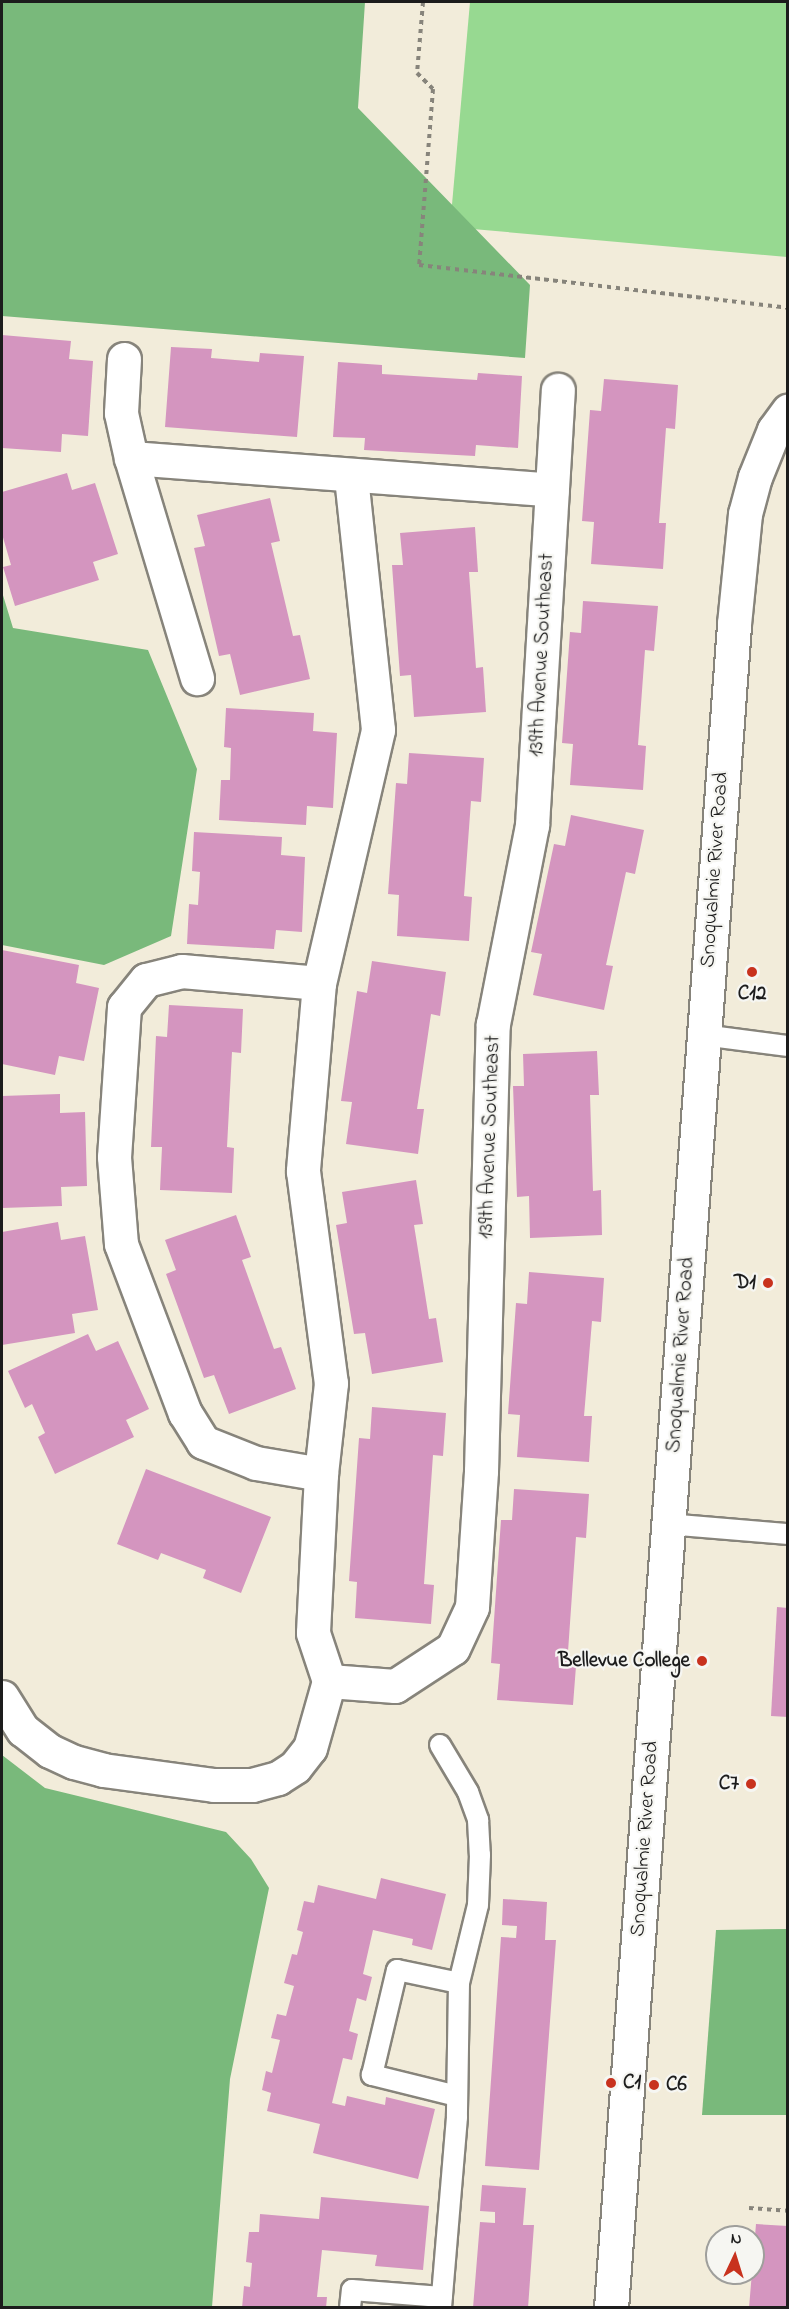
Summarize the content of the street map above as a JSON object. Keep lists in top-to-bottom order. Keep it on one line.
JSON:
{"streets":{"street":["139th Avenue Southeast","Snoqualmie River Road"]},"places":["C12","D1","Bellevue College","C7","C1","C6"],"north":"top"}
